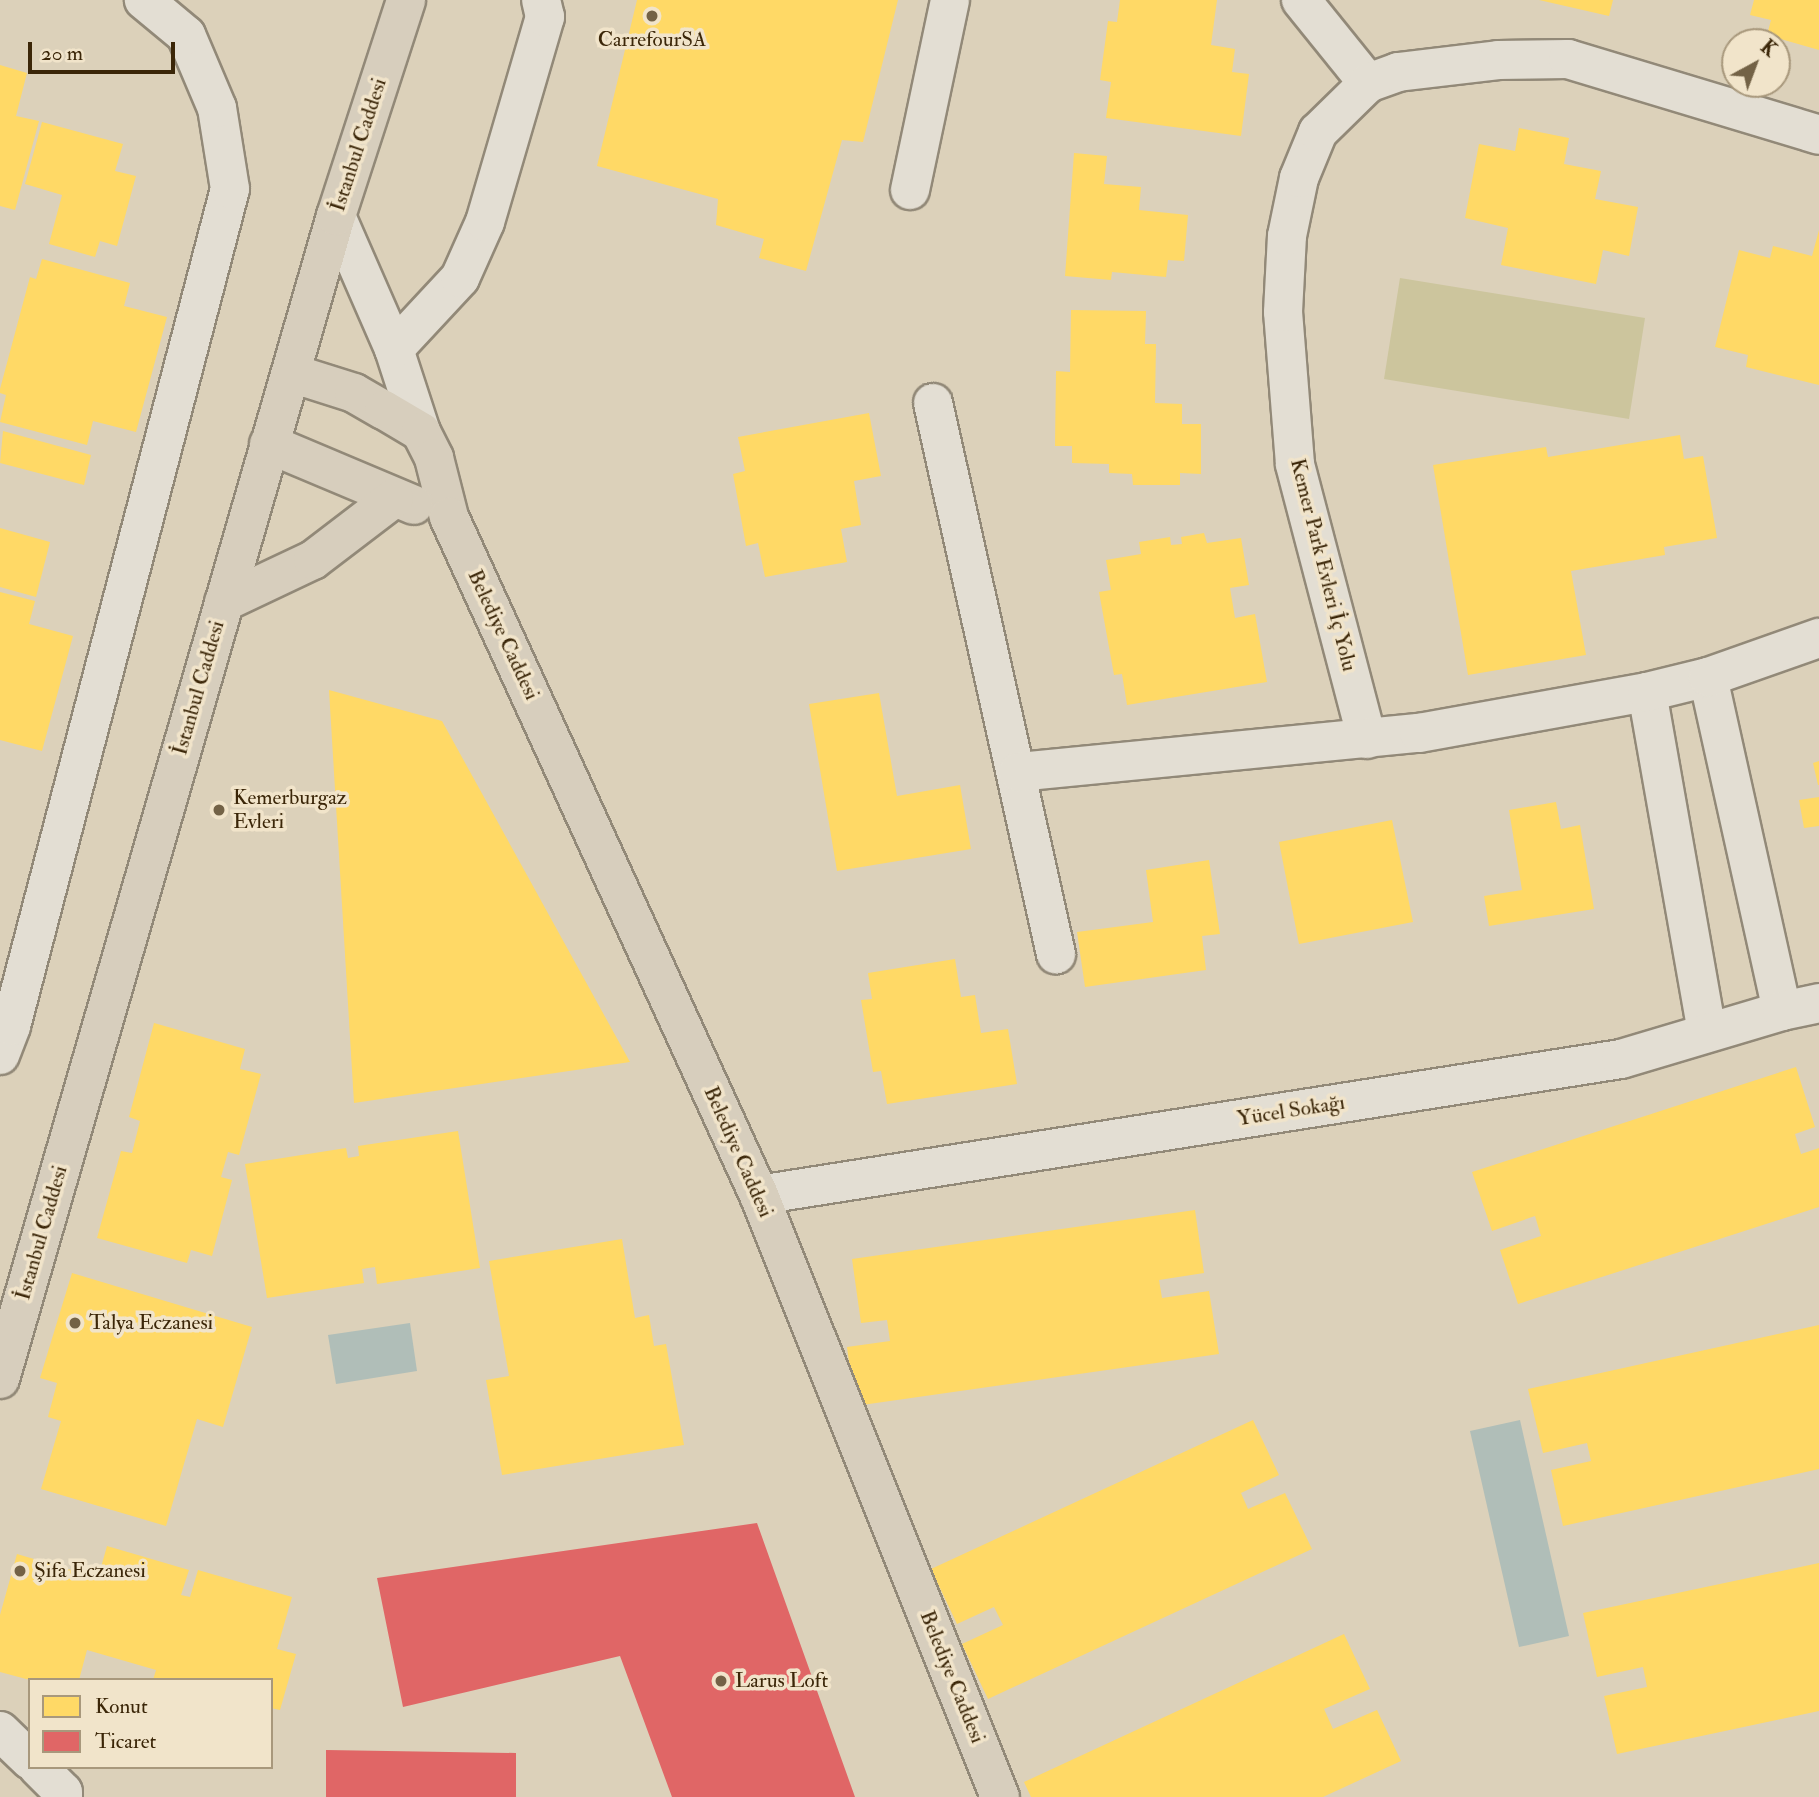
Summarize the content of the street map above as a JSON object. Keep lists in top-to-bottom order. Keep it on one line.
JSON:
{"streets":{"main road":["İstanbul Caddesi","Belediye Caddesi"],"street":["Kemer Park Evleri İç Yolu","Yücel Sokağı"]},"crossings":[["Belediye Caddesi","Yücel Sokağı"]],"places":["CarrefourSA","Kemerburgaz Evleri","Talya Eczanesi","Şifa Eczanesi","Larus Loft"],"legend":["Konut","Ticaret"],"scale_bar":"20 m","north":"top right"}
